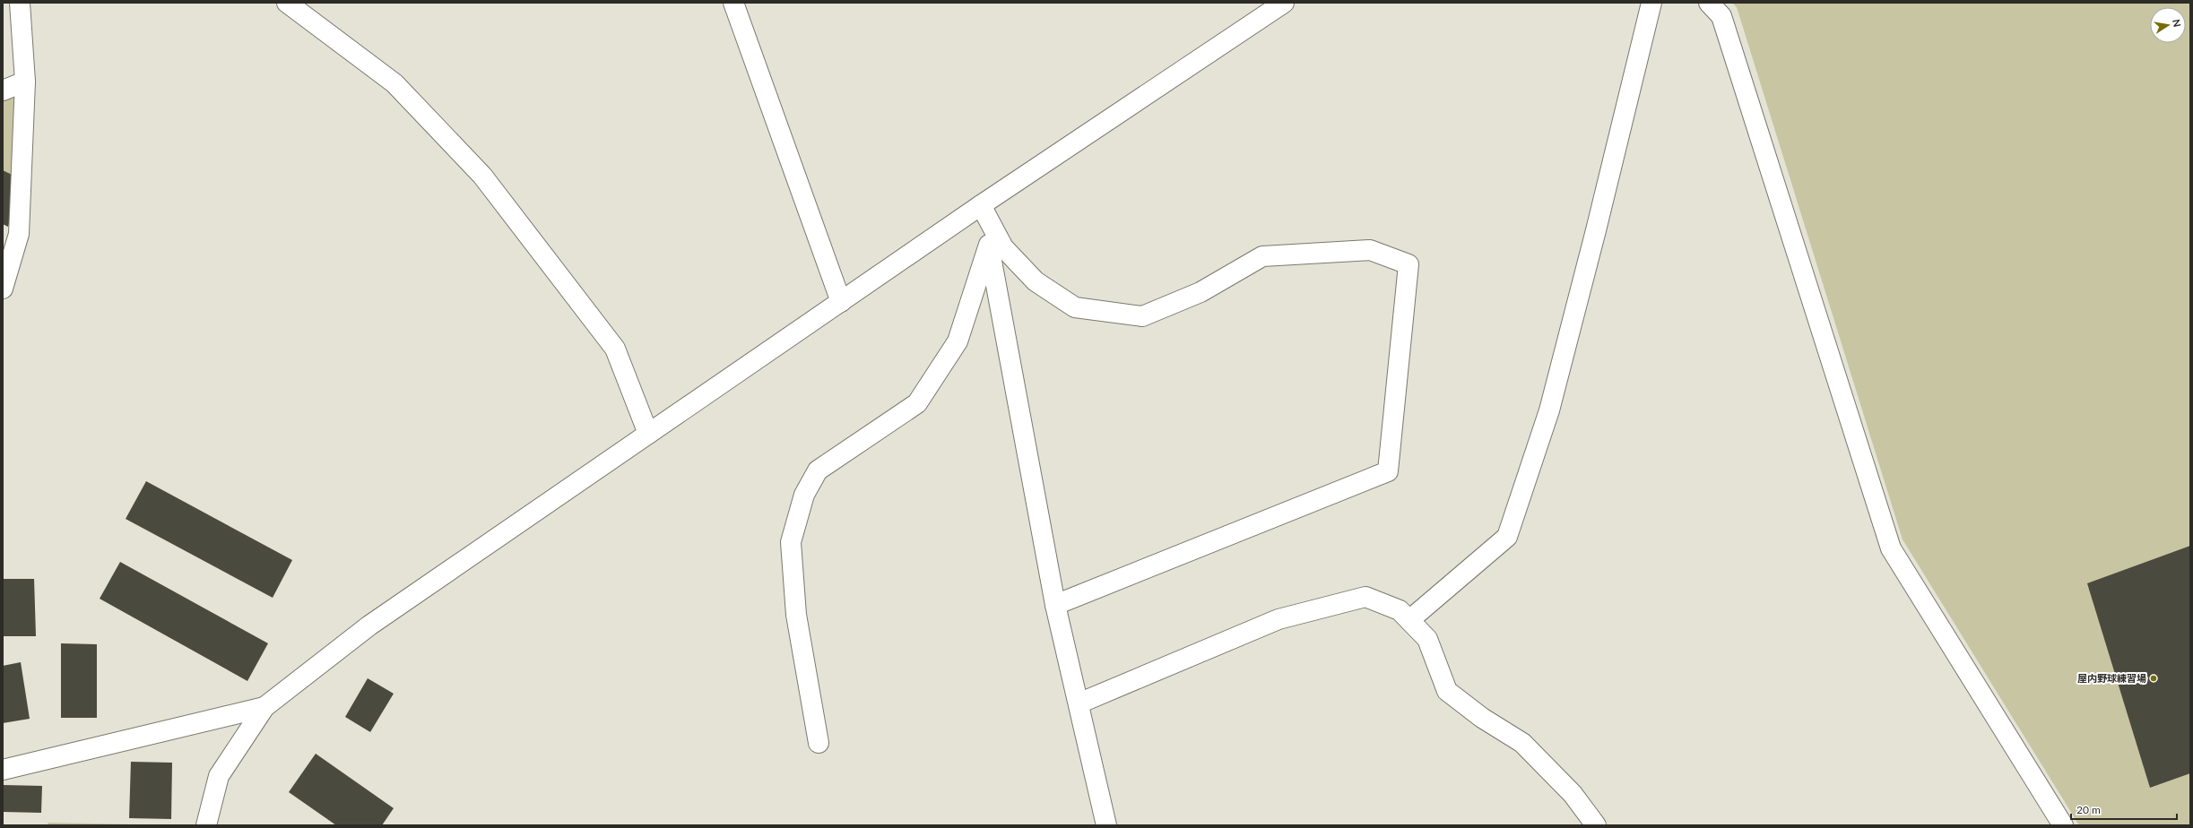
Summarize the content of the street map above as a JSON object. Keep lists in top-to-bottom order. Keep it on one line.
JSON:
{"places":["屋内野球練習場"],"scale_bar":"20 m","north":"right"}
